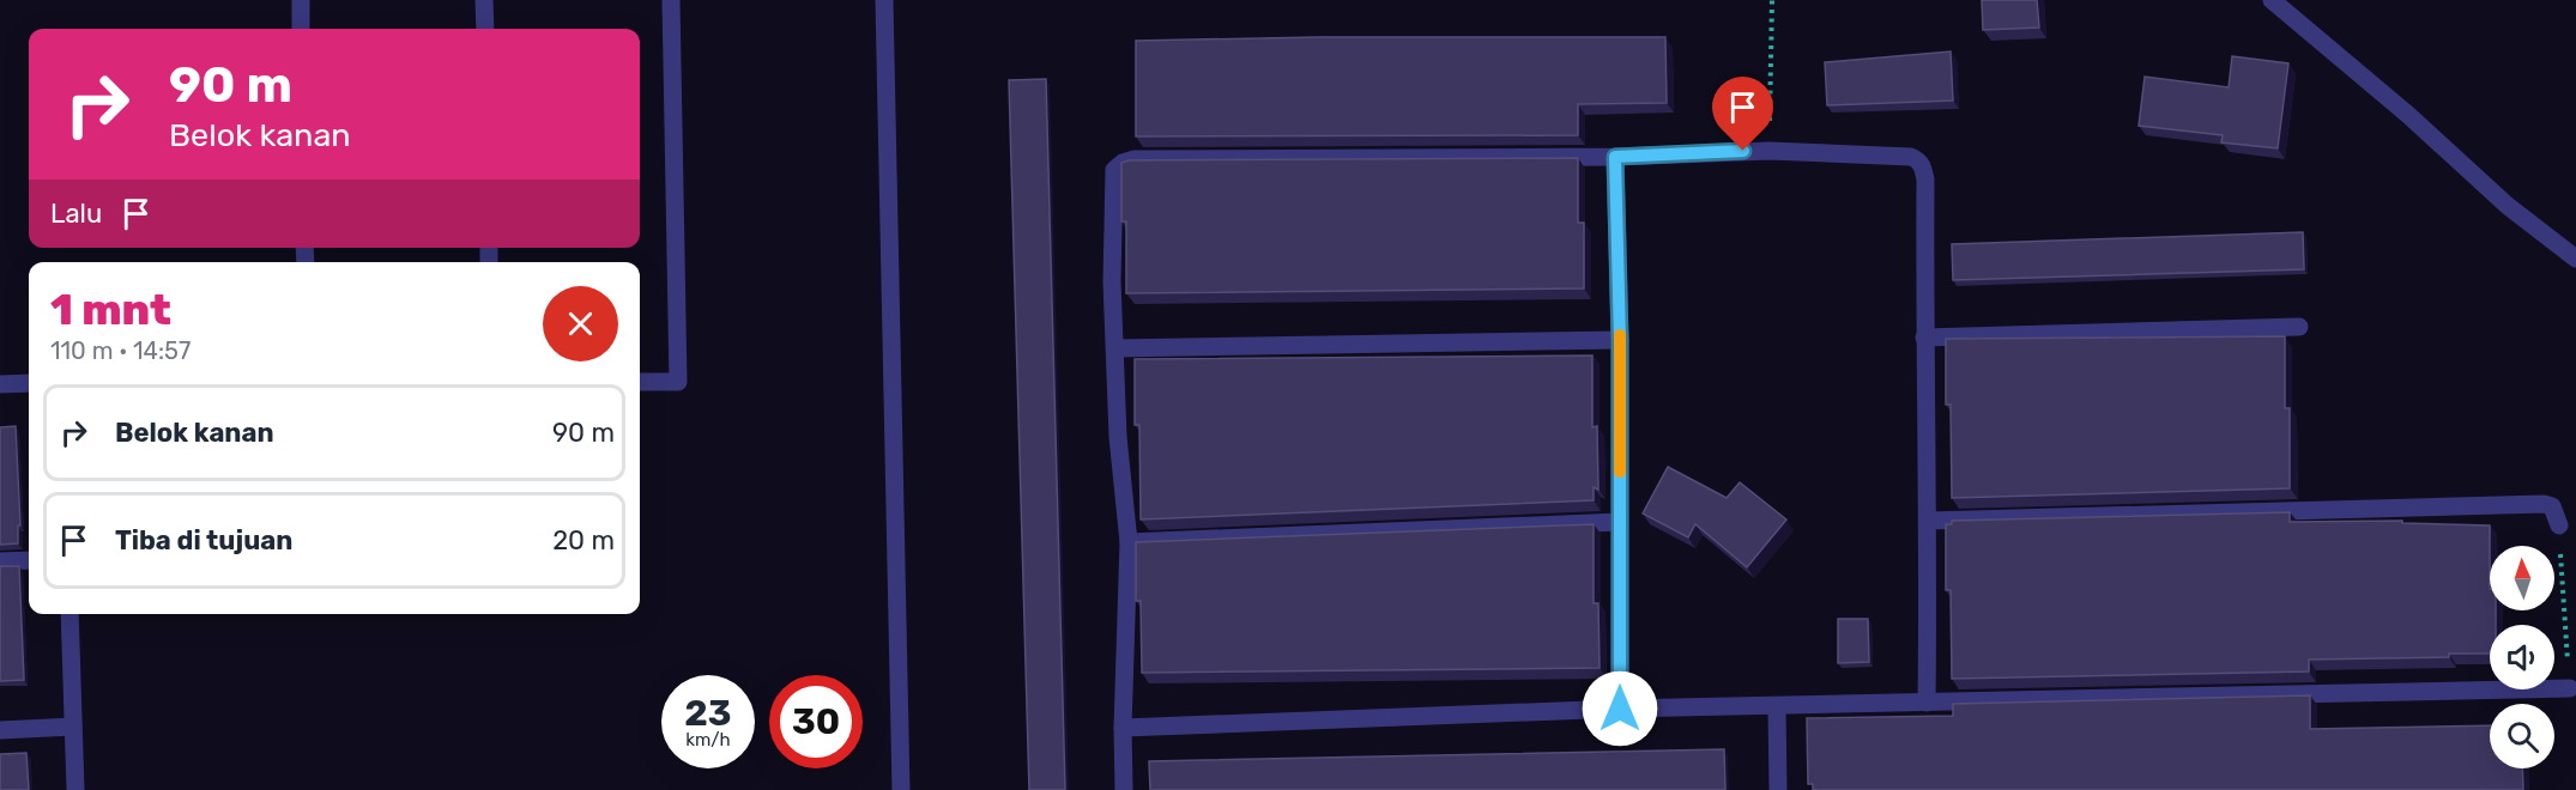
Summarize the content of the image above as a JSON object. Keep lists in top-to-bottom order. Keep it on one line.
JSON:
{"north":"top","page":{"turn":["90 m","Belok kanan"],"then":"Lalu","heading":["1 mnt","110 m · 14:57"],"list":[{"name":"Belok kanan","value":"90 m"},{"name":"Tiba di tujuan","value":"20 m"}],"speed":"23 km/h","limit":"30"}}
